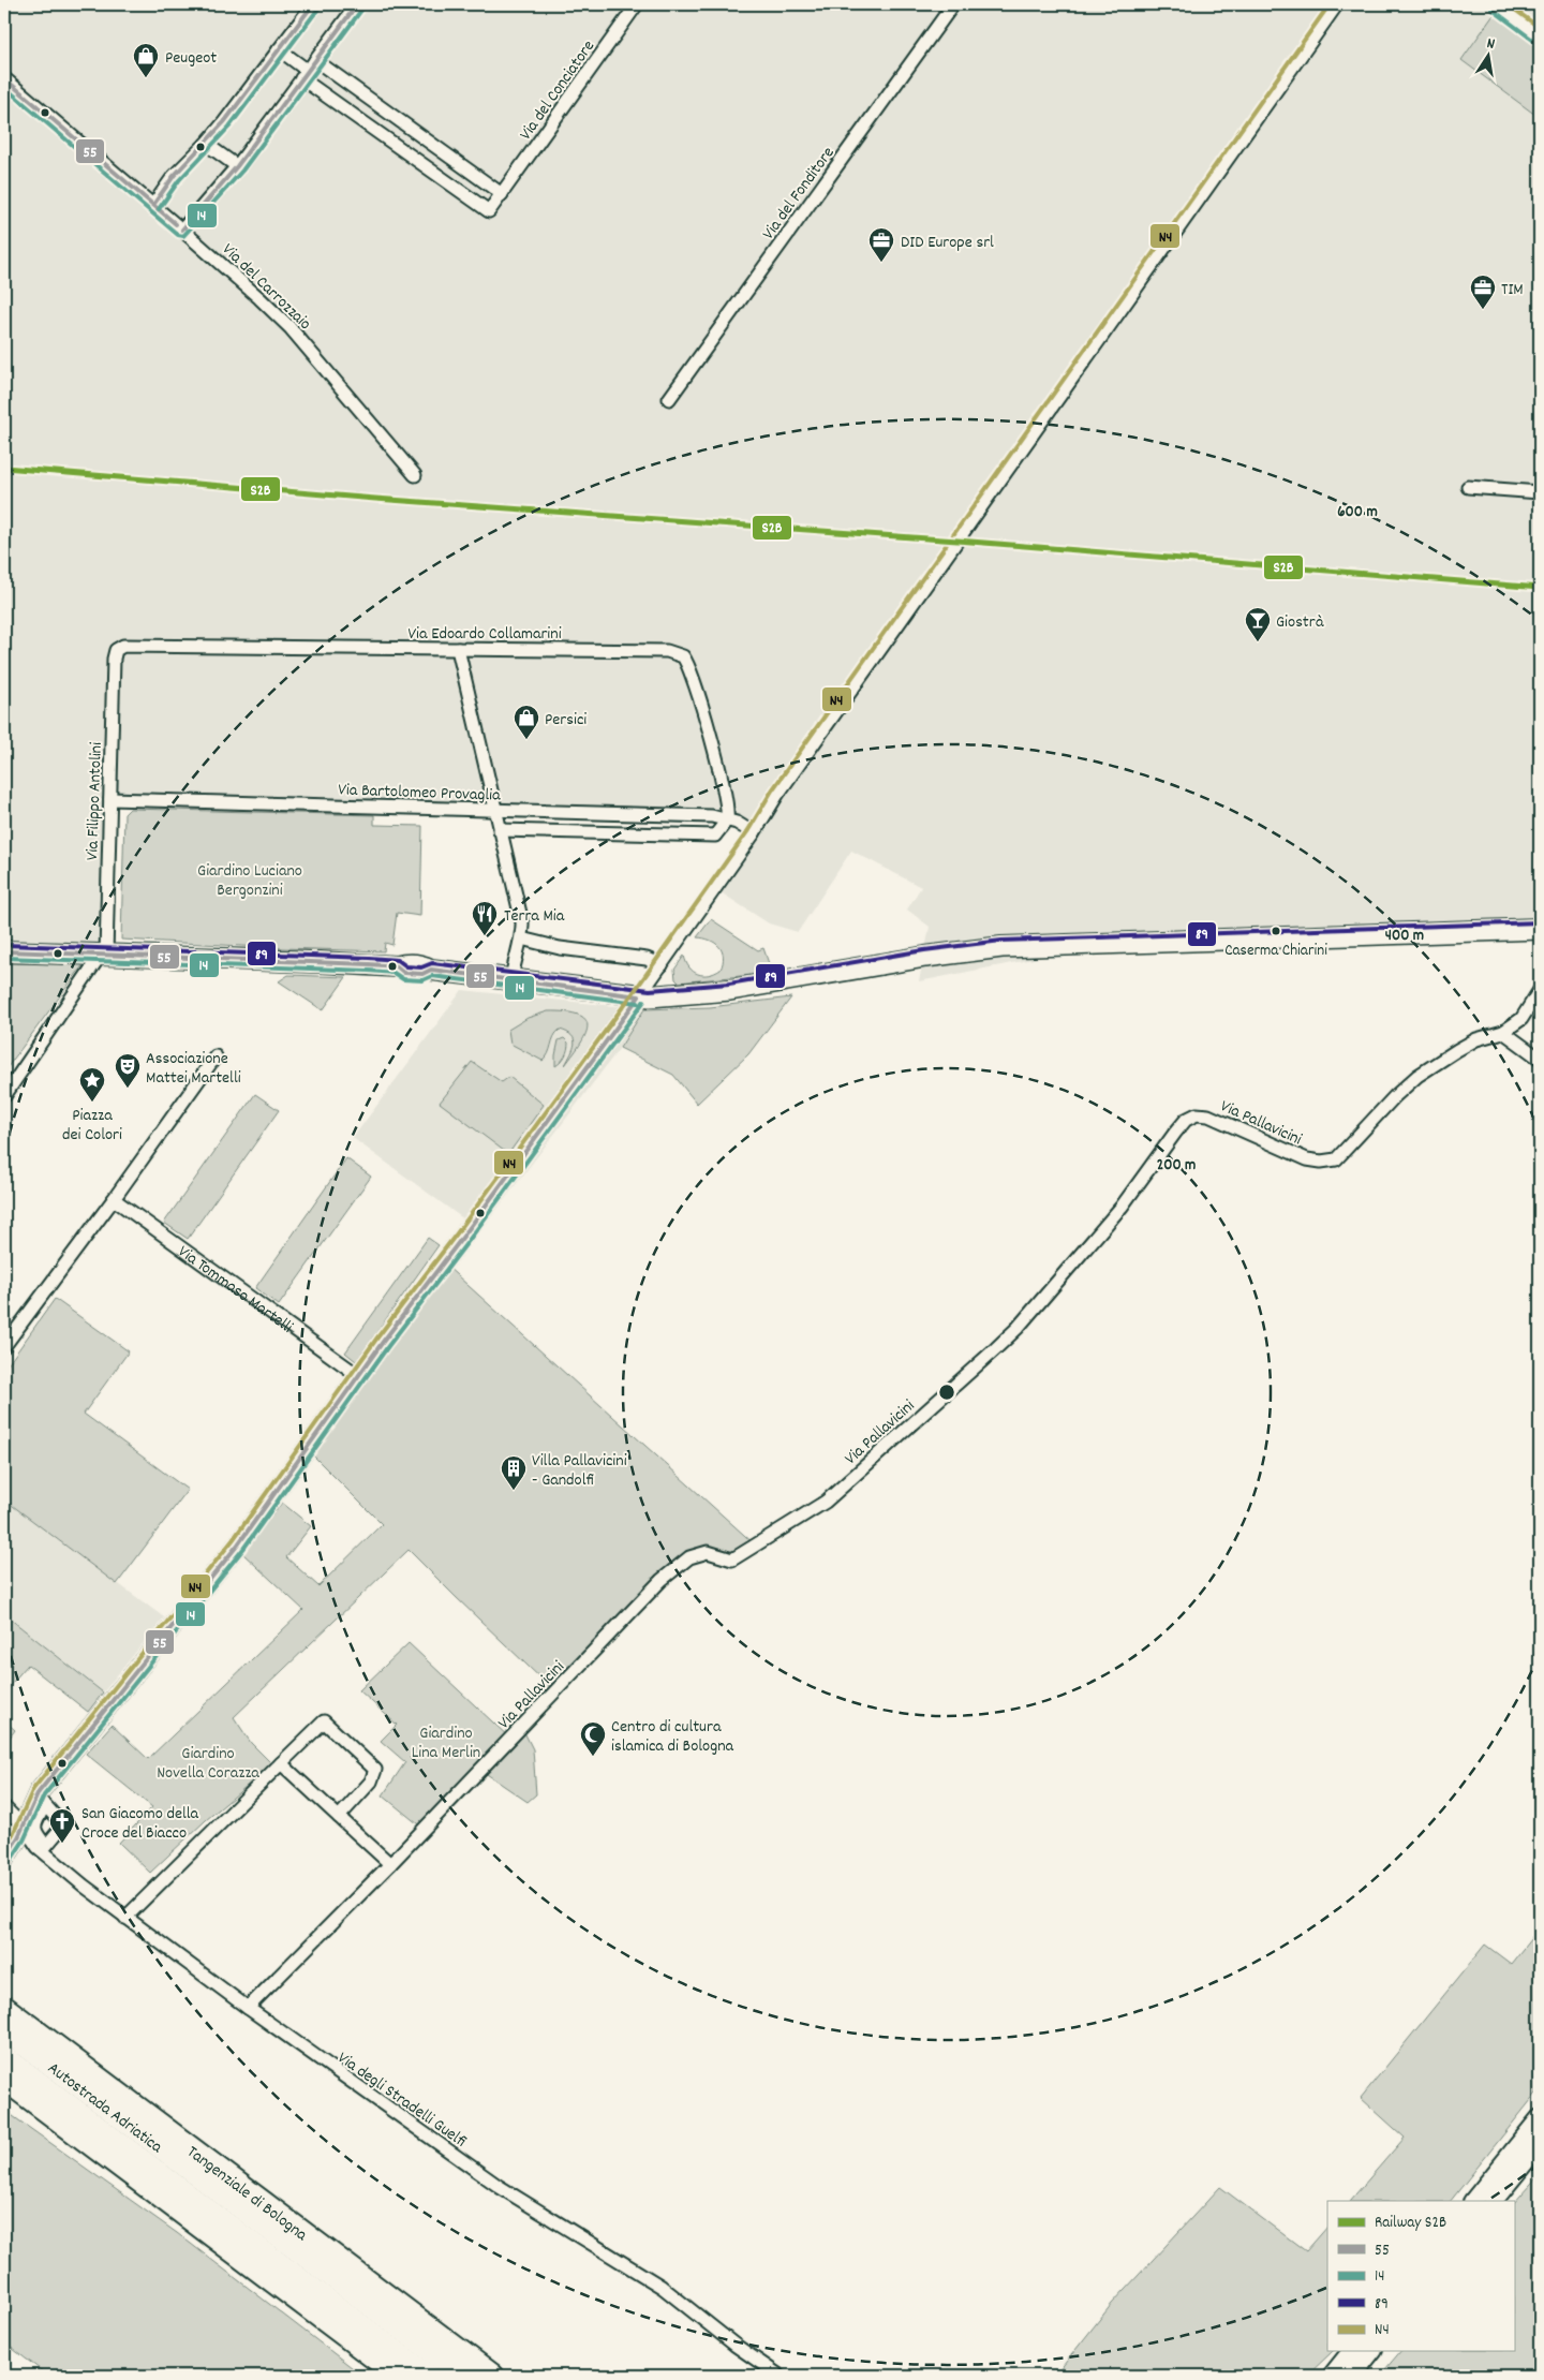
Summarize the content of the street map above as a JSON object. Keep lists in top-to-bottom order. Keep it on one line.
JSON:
{"streets":{"highway":["Autostrada Adriatica","Tangenziale di Bologna"],"street":["Via del Conciatore","Via del Fonditore","Via del Carrozzaio","Via Edoardo Collamarini","Via Bartolomeo Provaglia","Via Filippo Antolini","Via Pallavicini","Via Tommaso Martelli","Via degli Stradelli Guelfi"]},"crossings":[["Via Edoardo Collamarini","Via Bartolomeo Provaglia"],["Via Edoardo Collamarini","Via Filippo Antolini"],["Via Bartolomeo Provaglia","Via Filippo Antolini"],["Via Pallavicini","Via degli Stradelli Guelfi"]],"parks":["Giardino Luciano Bergonzini","Giardino Lina Merlin","Giardino Novella Corazza"],"places":{"shop":["Peugeot","Persici"],"office":["DID Europe srl","TIM"],"bar":["Giostrà"],"other":["Caserma Chiarini"],"restaurant":["Terra Mia"],"theatre":["Associazione Mattei Martelli"],"place":["Piazza dei Colori"],"building":["Villa Pallavicini - Gandolfi"],"mosque":["Centro di cultura islamica di Bologna"],"church":["San Giacomo della Croce del Biacco"]},"lines":["transit line 55","transit line N4","transit line 14","rail line S2B","transit line 89"],"legend":["Railway S2B","55","14","89","N4"],"north":"top","rings":["600 m","400 m","200 m"]}
